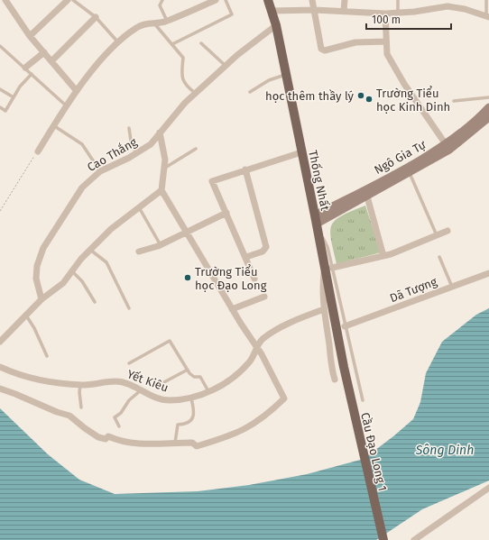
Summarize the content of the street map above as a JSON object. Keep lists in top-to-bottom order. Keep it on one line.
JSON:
{"streets":{"main road":["Ngô Gia Tự","Thống Nhất","Cầu Đạo Long 1"],"street":["Cao Thắng","Dã Tượng","Yết Kiêu"]},"crossings":[["Cao Thắng","Thống Nhất"],["Ngô Gia Tự","Thống Nhất"],["Thống Nhất","Cầu Đạo Long 1"]],"water":["Sông Dinh"],"places":["học thêm thầy lý","Trường Tiểu học Kinh Dinh","Trường Tiểu học Đạo Long"],"scale_bar":"100 m"}
